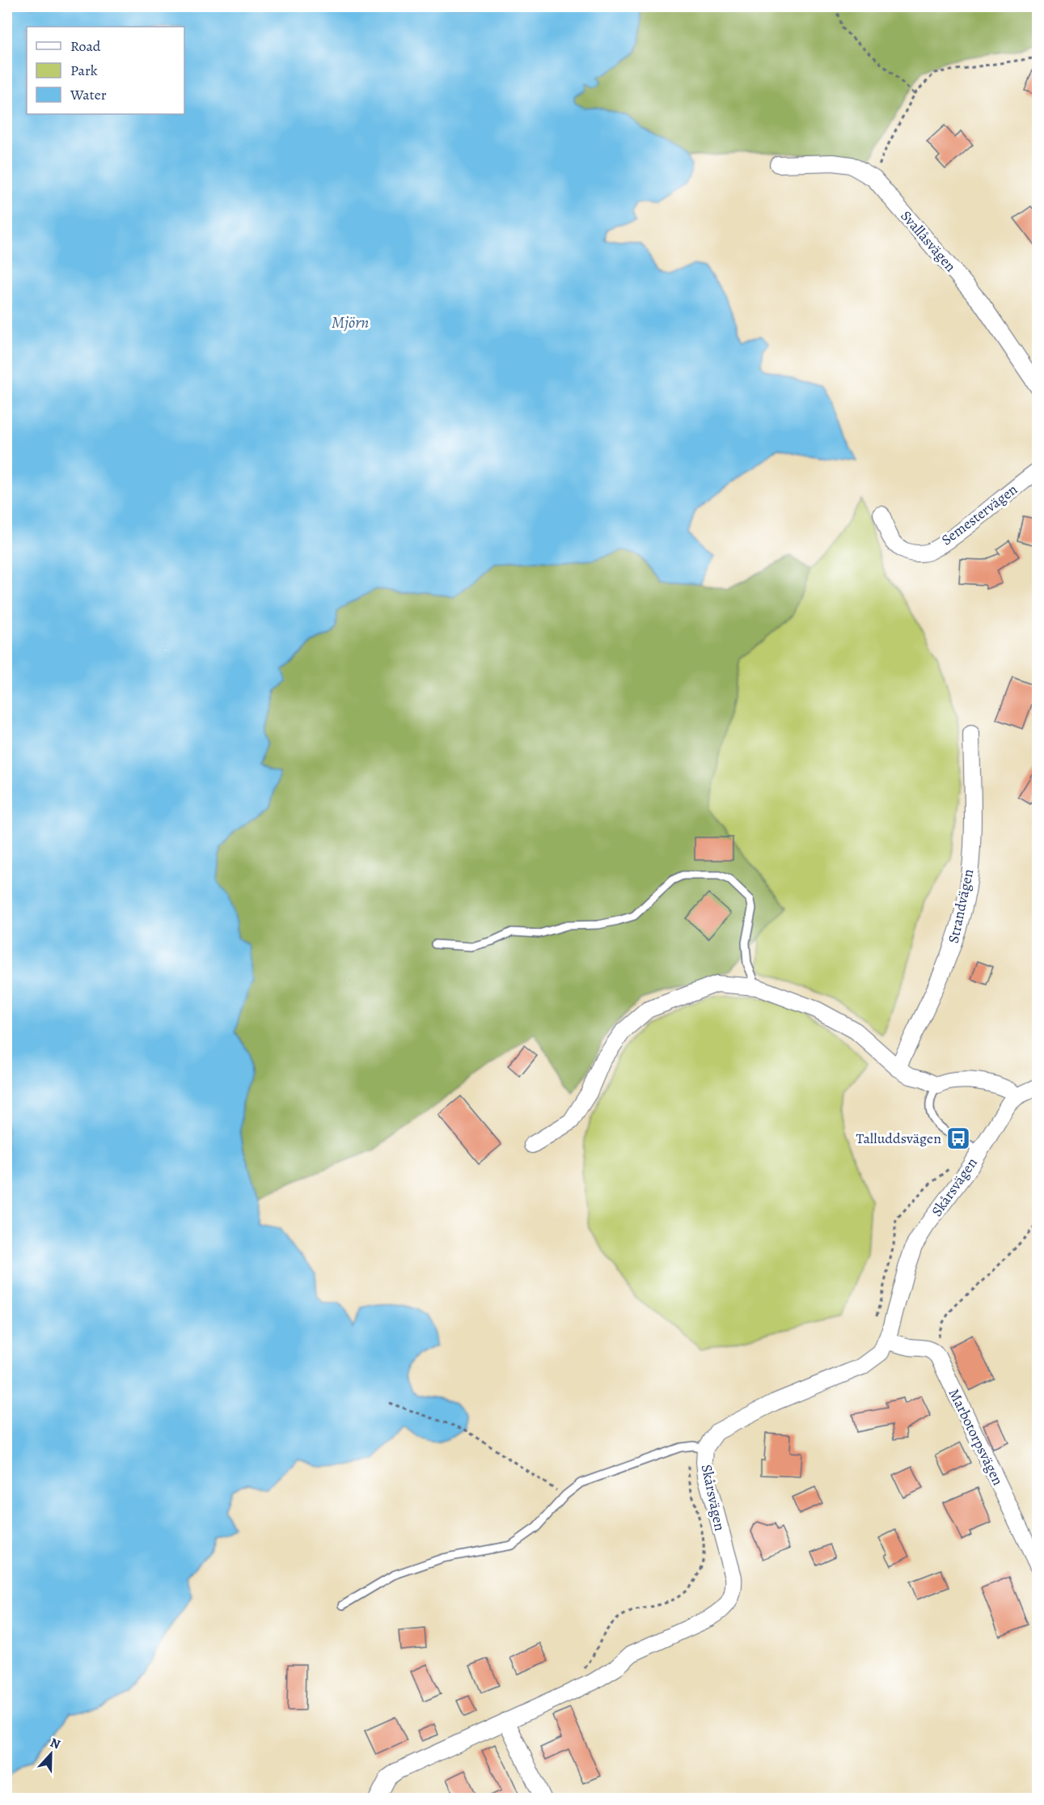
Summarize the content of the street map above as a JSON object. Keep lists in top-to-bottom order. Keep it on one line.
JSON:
{"streets":{"street":["Svallåsvägen","Semestervägen","Strandvägen","Skårsvägen","Marbotorpsvägen"]},"water":["Mjörn"],"places":{"bus stop":["Talluddsvägen"]},"legend":["Road","Park","Water"],"north":"top"}
